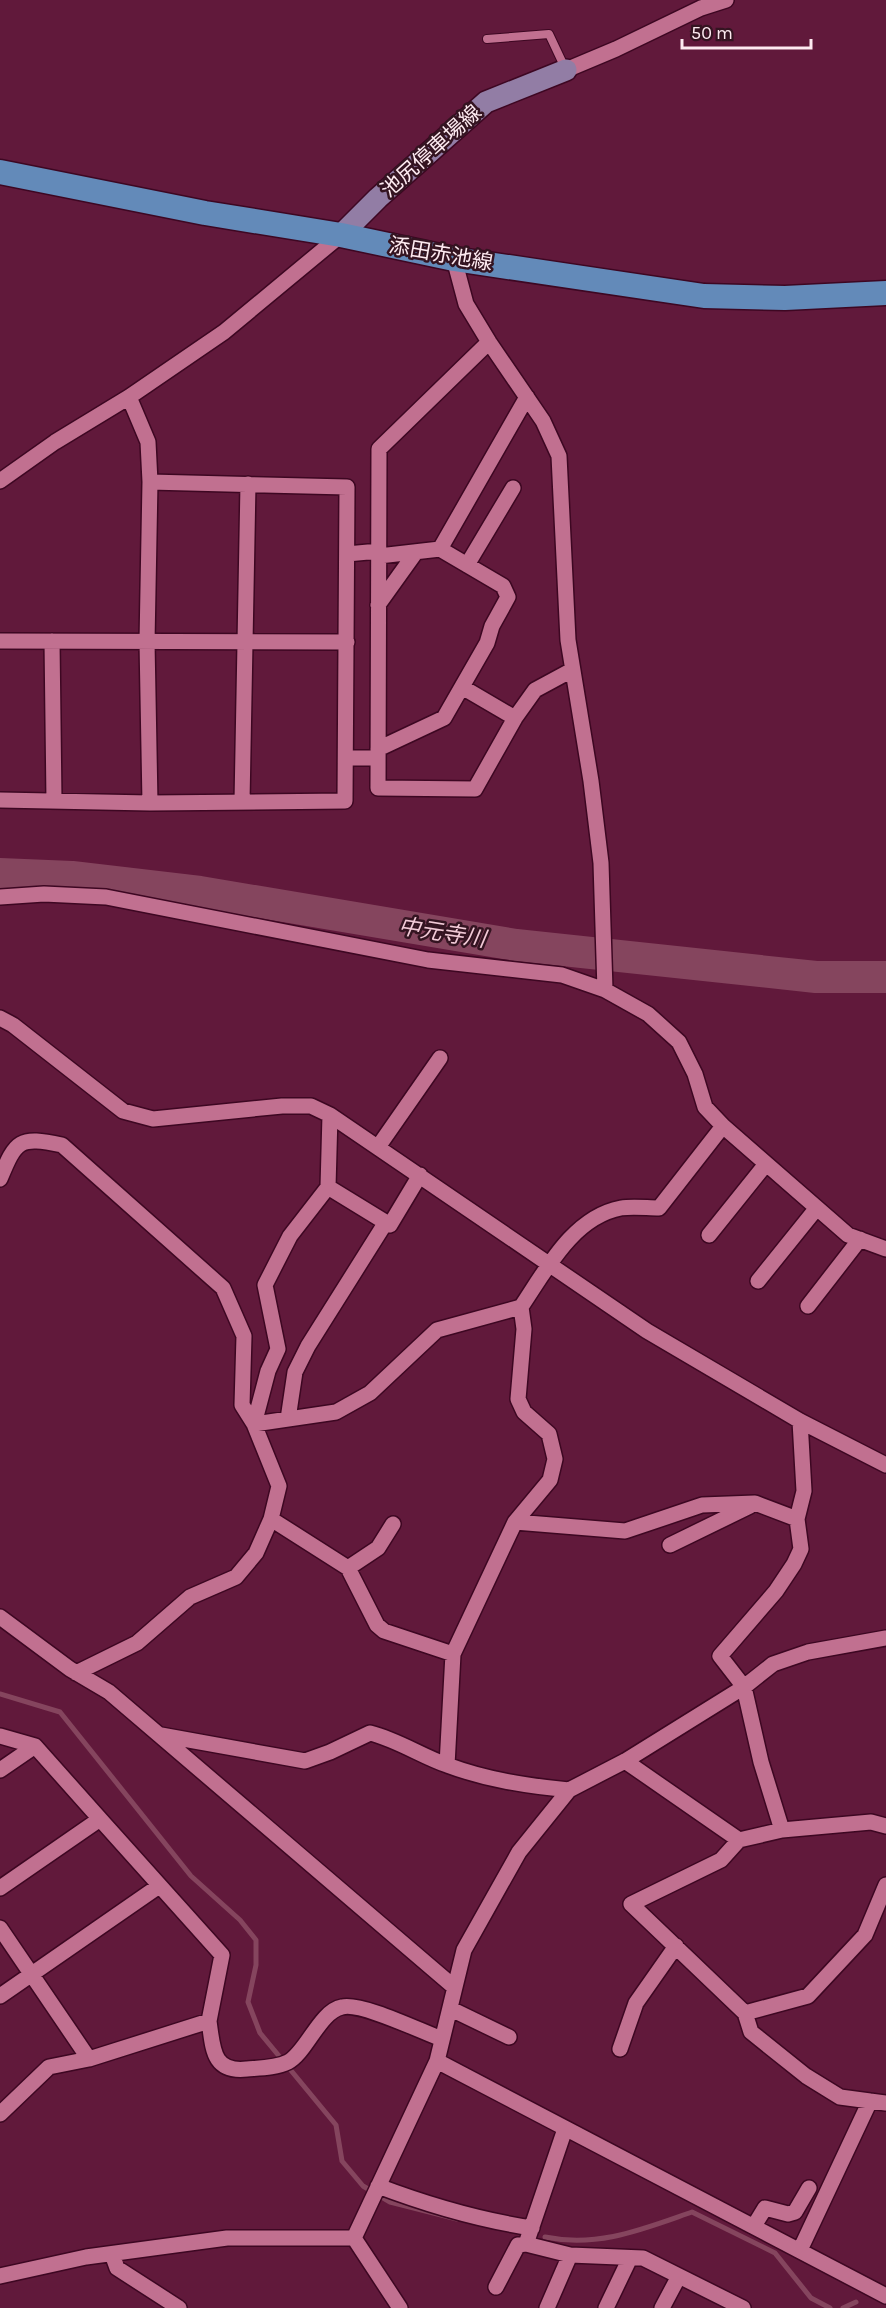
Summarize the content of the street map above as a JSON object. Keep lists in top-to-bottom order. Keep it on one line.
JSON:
{"streets":{"main road":["池尻停車場線","添田赤池線"]},"crossings":[["池尻停車場線","添田赤池線"]],"water":["中元寺川"],"scale_bar":"50 m"}
